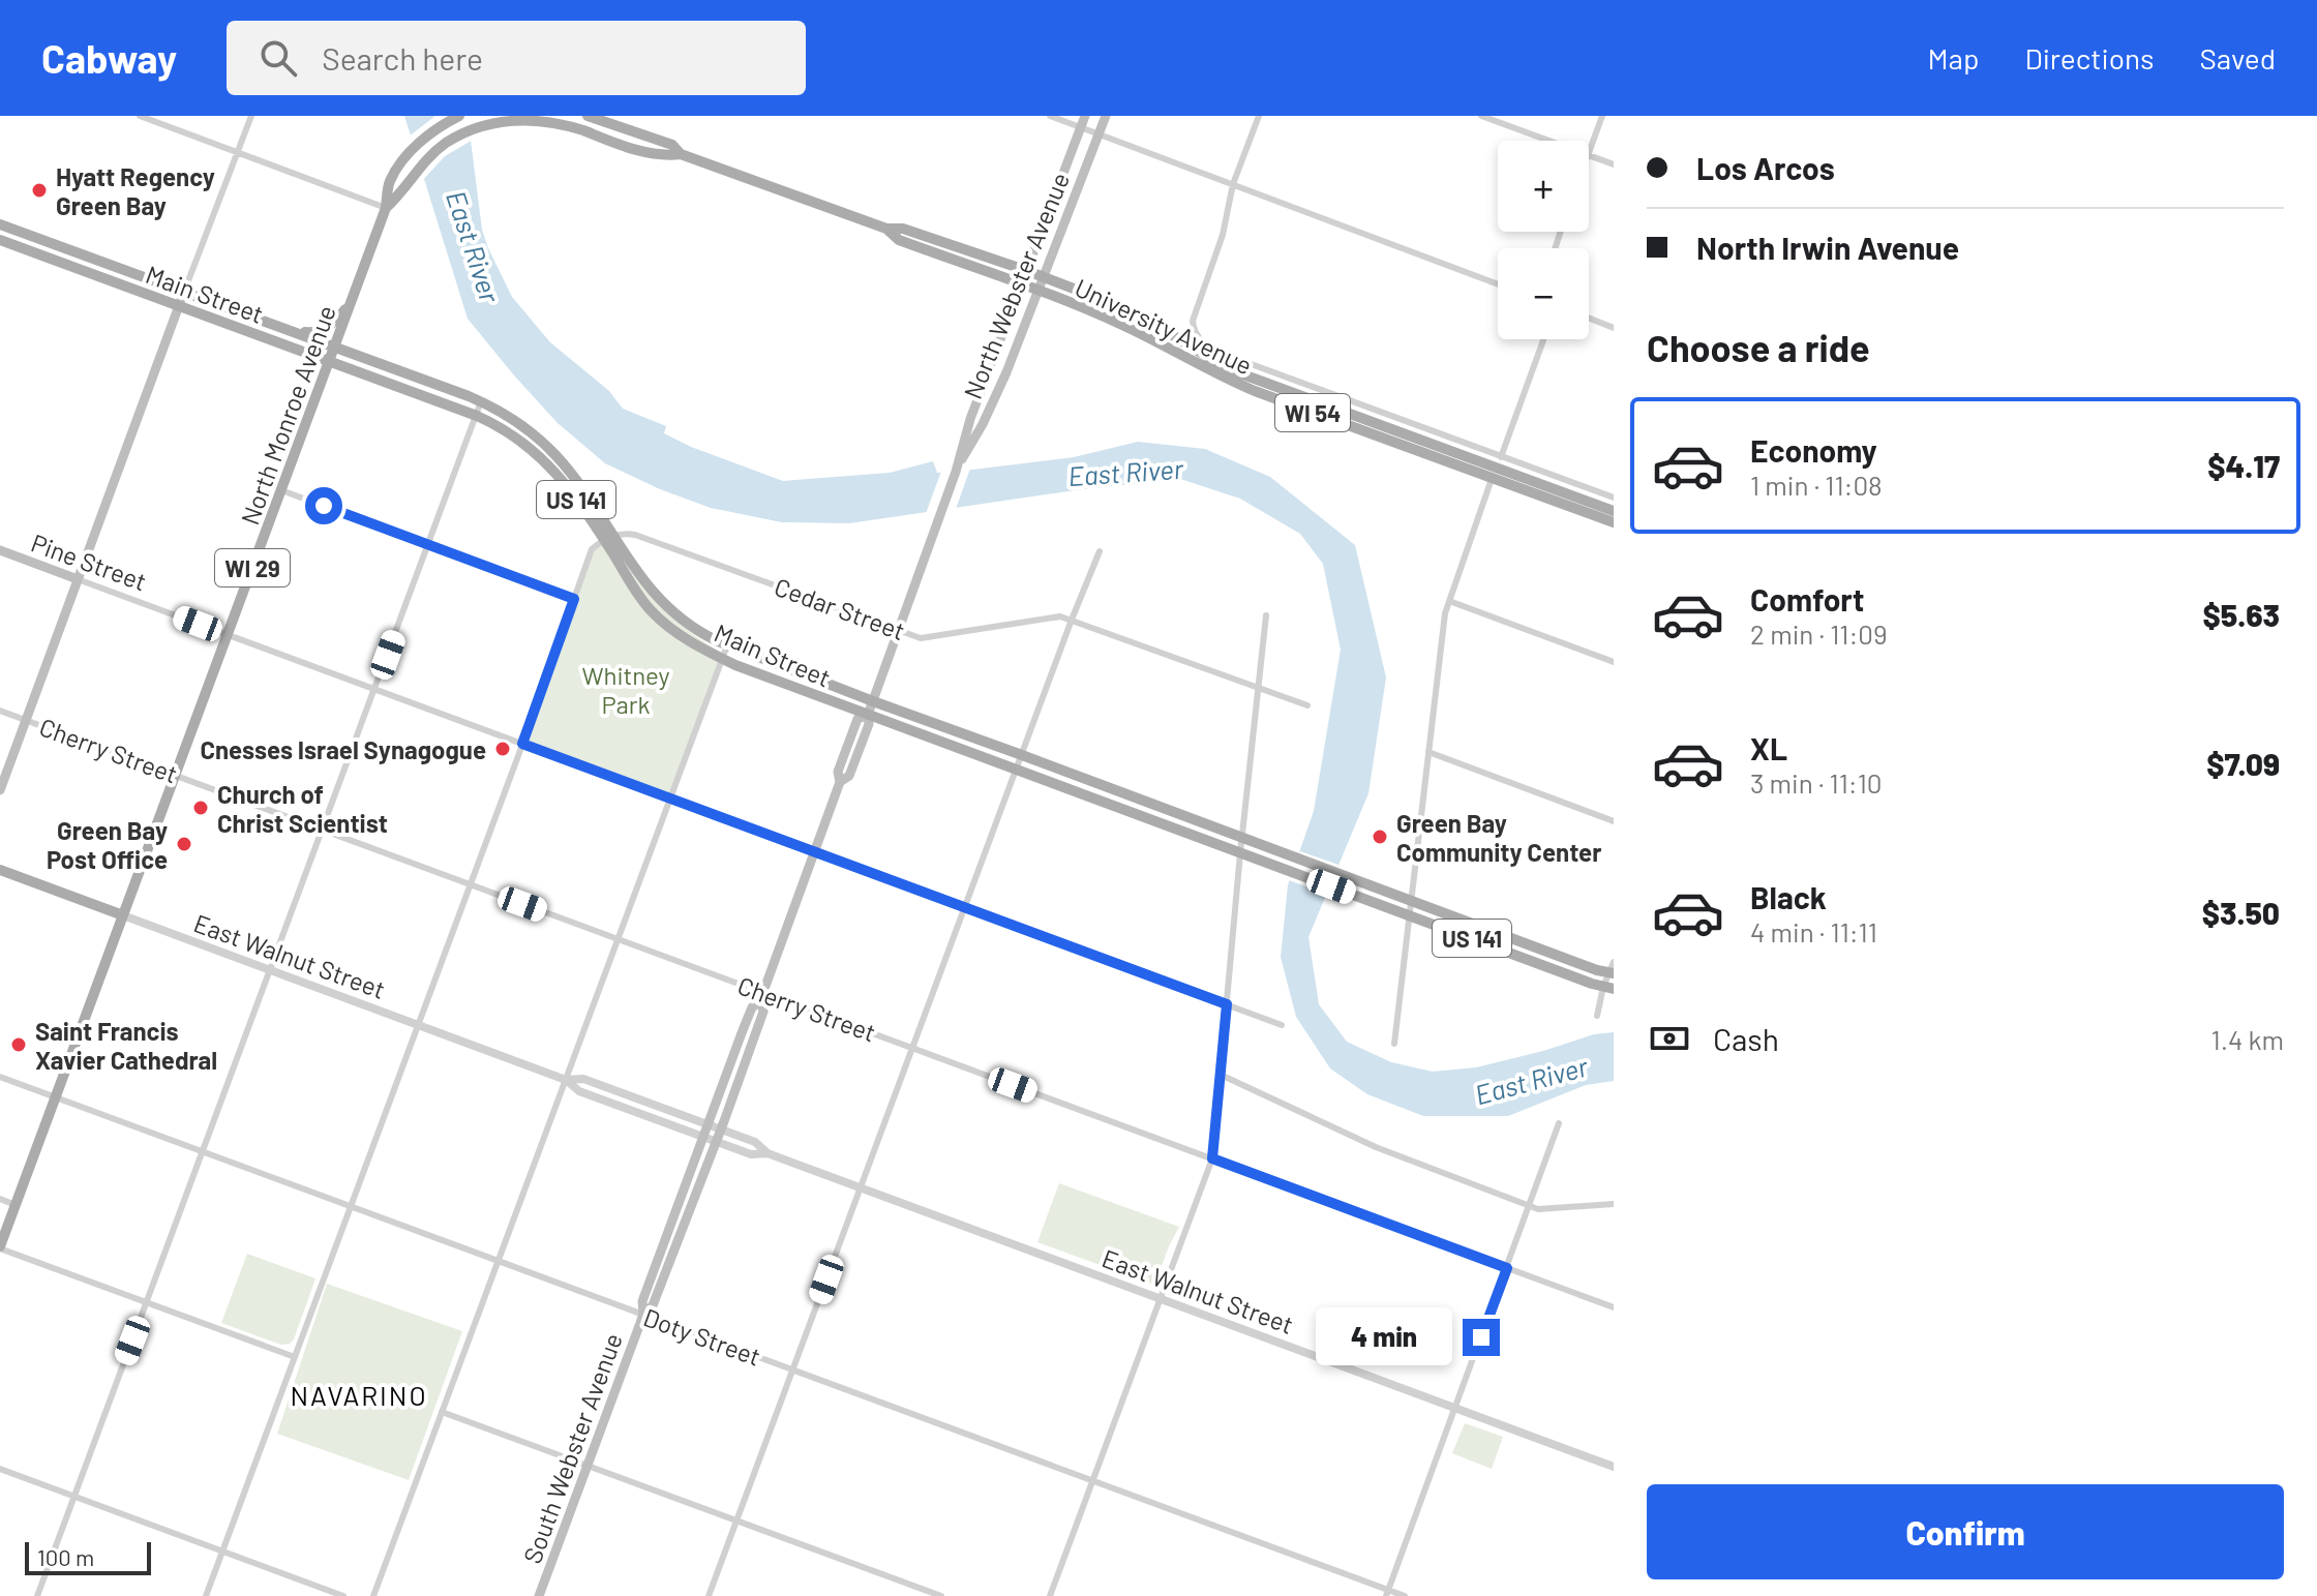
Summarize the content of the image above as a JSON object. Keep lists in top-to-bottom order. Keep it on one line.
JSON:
{"streets":{"main road":["North Webster Avenue","Main Street","University Avenue","WI 54","North Monroe Avenue","US 141","Pine Street","WI 29","East Walnut Street","South Webster Avenue"],"street":["Cedar Street","Cherry Street","Doty Street"]},"crossings":[["North Webster Avenue","Main Street"],["North Webster Avenue","University Avenue"],["North Webster Avenue","Pine Street"],["North Webster Avenue","Cedar Street"],["North Webster Avenue","Cherry Street"],["North Webster Avenue","East Walnut Street"],["North Webster Avenue","South Webster Avenue"],["Main Street","North Monroe Avenue"],["Main Street","Cedar Street"],["University Avenue","WI 54"],["University Avenue","North Monroe Avenue"],["WI 54","North Monroe Avenue"],["North Monroe Avenue","Pine Street"],["North Monroe Avenue","Cherry Street"],["North Monroe Avenue","East Walnut Street"],["North Monroe Avenue","Doty Street"],["East Walnut Street","South Webster Avenue"],["Doty Street","South Webster Avenue"]],"districts":["NAVARINO"],"water":["East River"],"parks":["Whitney Park"],"places":["Hyatt Regency Green Bay","Cnesses Israel Synagogue","Church of Christ Scientist","Green Bay Community Center","Green Bay Post Office","Saint Francis Xavier Cathedral"],"scale_bar":"100 m","page":{"header":"Cabway","search":"Search here","nav":["Map","Directions","Saved"],"banner":["Los Arcos","North Irwin Avenue"],"map_buttons":["+","−"],"heading":"Choose a ride","list":[{"name":"Economy","note":"1 min · 11:08","value":"$4.17"},{"name":"Comfort","note":"2 min · 11:09","value":"$5.63"},{"name":"XL","note":"3 min · 11:10","value":"$7.09"},{"name":"Black","note":"4 min · 11:11","value":"$3.50"}],"pay":["Cash","1.4 km"],"bubble":"4 min","buttons":"Confirm","scale":"100 m"}}
